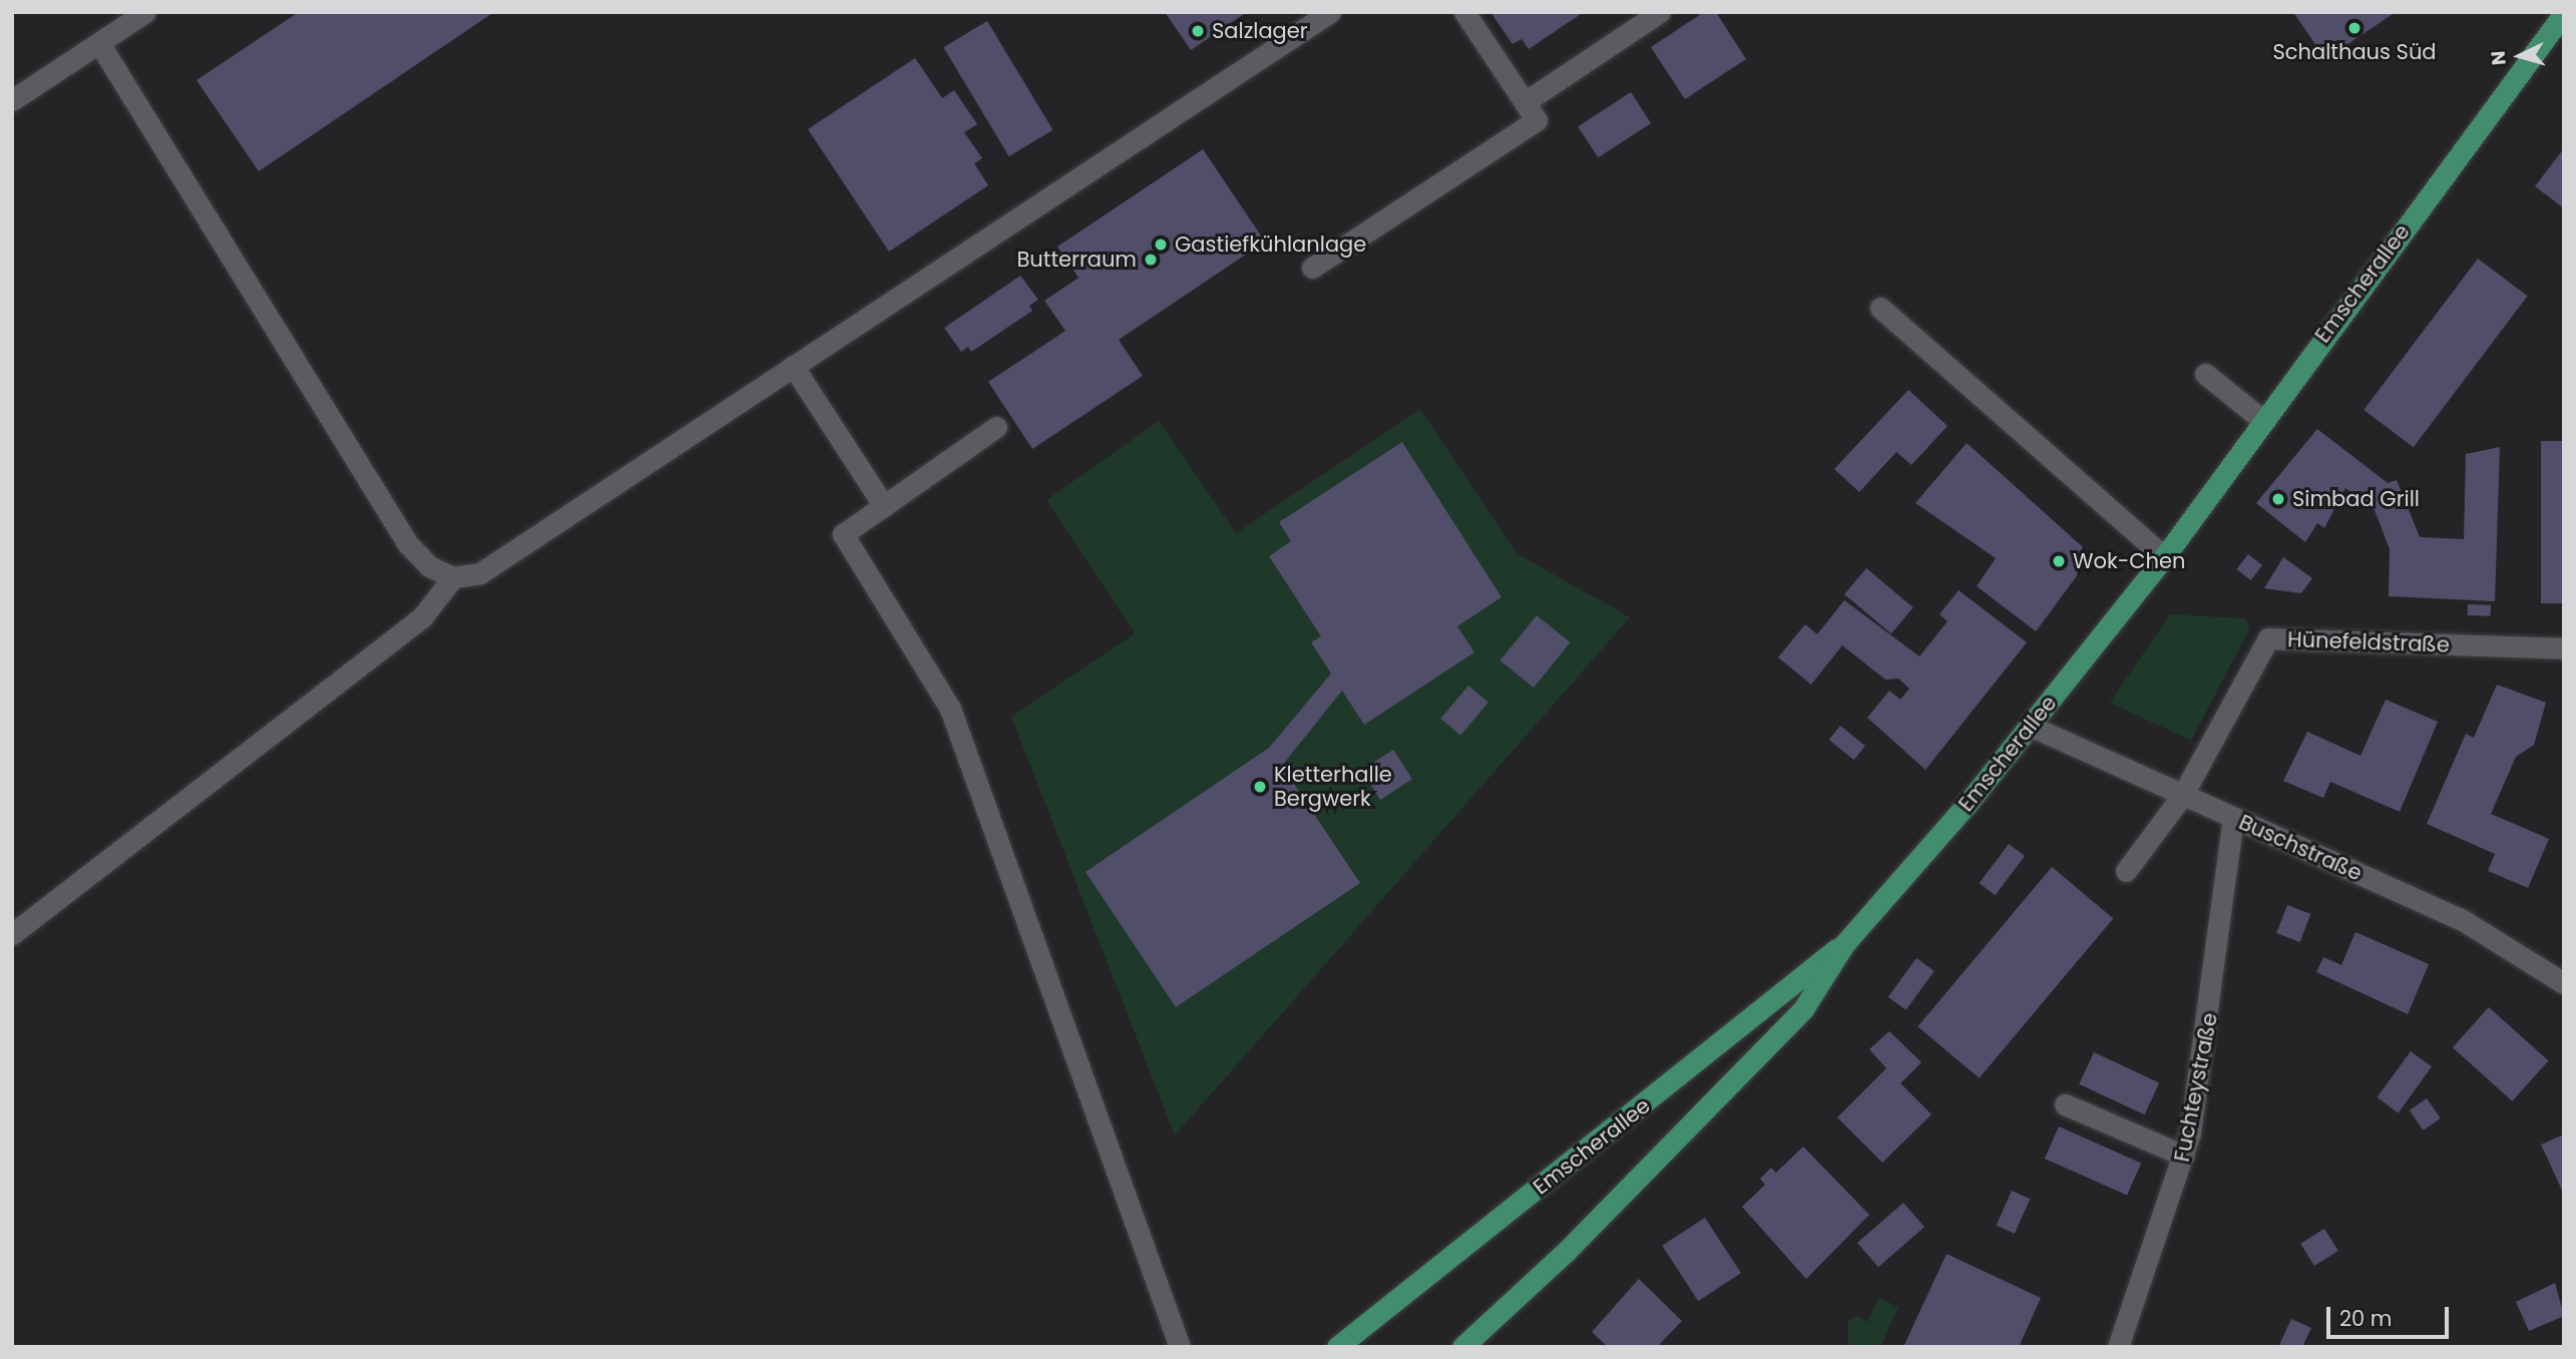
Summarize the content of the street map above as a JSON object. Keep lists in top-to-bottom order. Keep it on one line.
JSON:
{"streets":{"main road":["Emscherallee"],"street":["Hünefeldstraße","Buschstraße","Fuchteystraße"]},"crossings":[["Emscherallee","Buschstraße"],["Hünefeldstraße","Buschstraße"],["Buschstraße","Fuchteystraße"]],"places":["Schalthaus Süd","Salzlager","Gastiefkühlanlage","Butterraum","Simbad Grill","Wok-Chen","Kletterhalle Bergwerk"],"scale_bar":"20 m","north":"left"}
